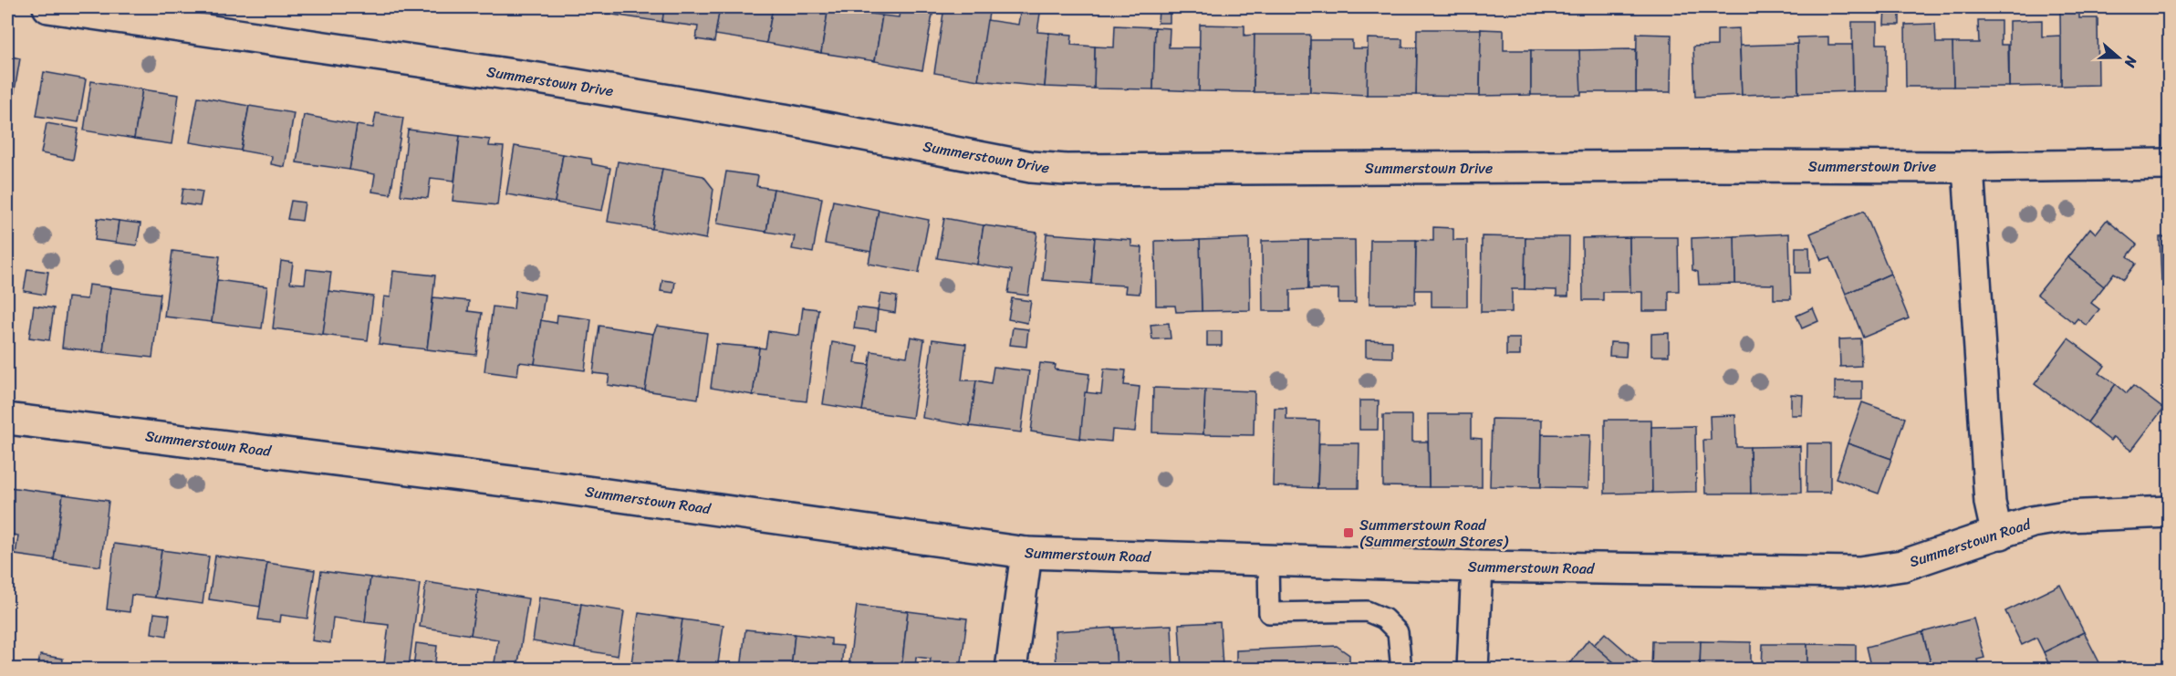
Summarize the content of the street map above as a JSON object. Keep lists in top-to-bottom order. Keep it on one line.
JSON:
{"streets":{"street":["Summerstown Drive","Summerstown Road"]},"places":{"transit":["Summerstown Road (Summerstown Stores)"]},"north":"right"}
